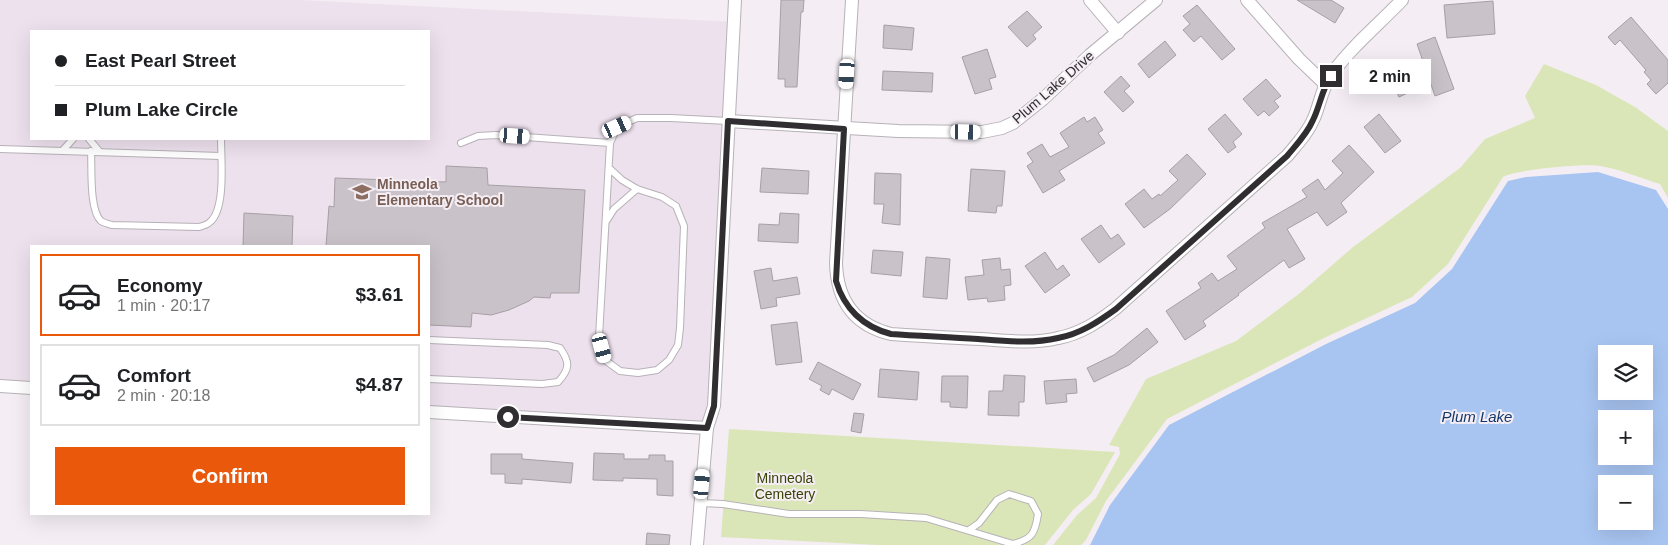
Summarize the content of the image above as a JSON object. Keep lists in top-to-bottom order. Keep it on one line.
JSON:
{"streets":{"street":["Plum Lake Drive"]},"water":["Plum Lake"],"parks":["Minneola Cemetery"],"places":{"school or university":["Minneola Elementary School"]},"page":{"banner":["East Pearl Street","Plum Lake Circle"],"bubble":"2 min","list":[{"name":"Economy","note":"1 min · 20:17","value":"$3.61"},{"name":"Comfort","note":"2 min · 20:18","value":"$4.87"}],"map_buttons":["+","−"],"buttons":"Confirm"}}
